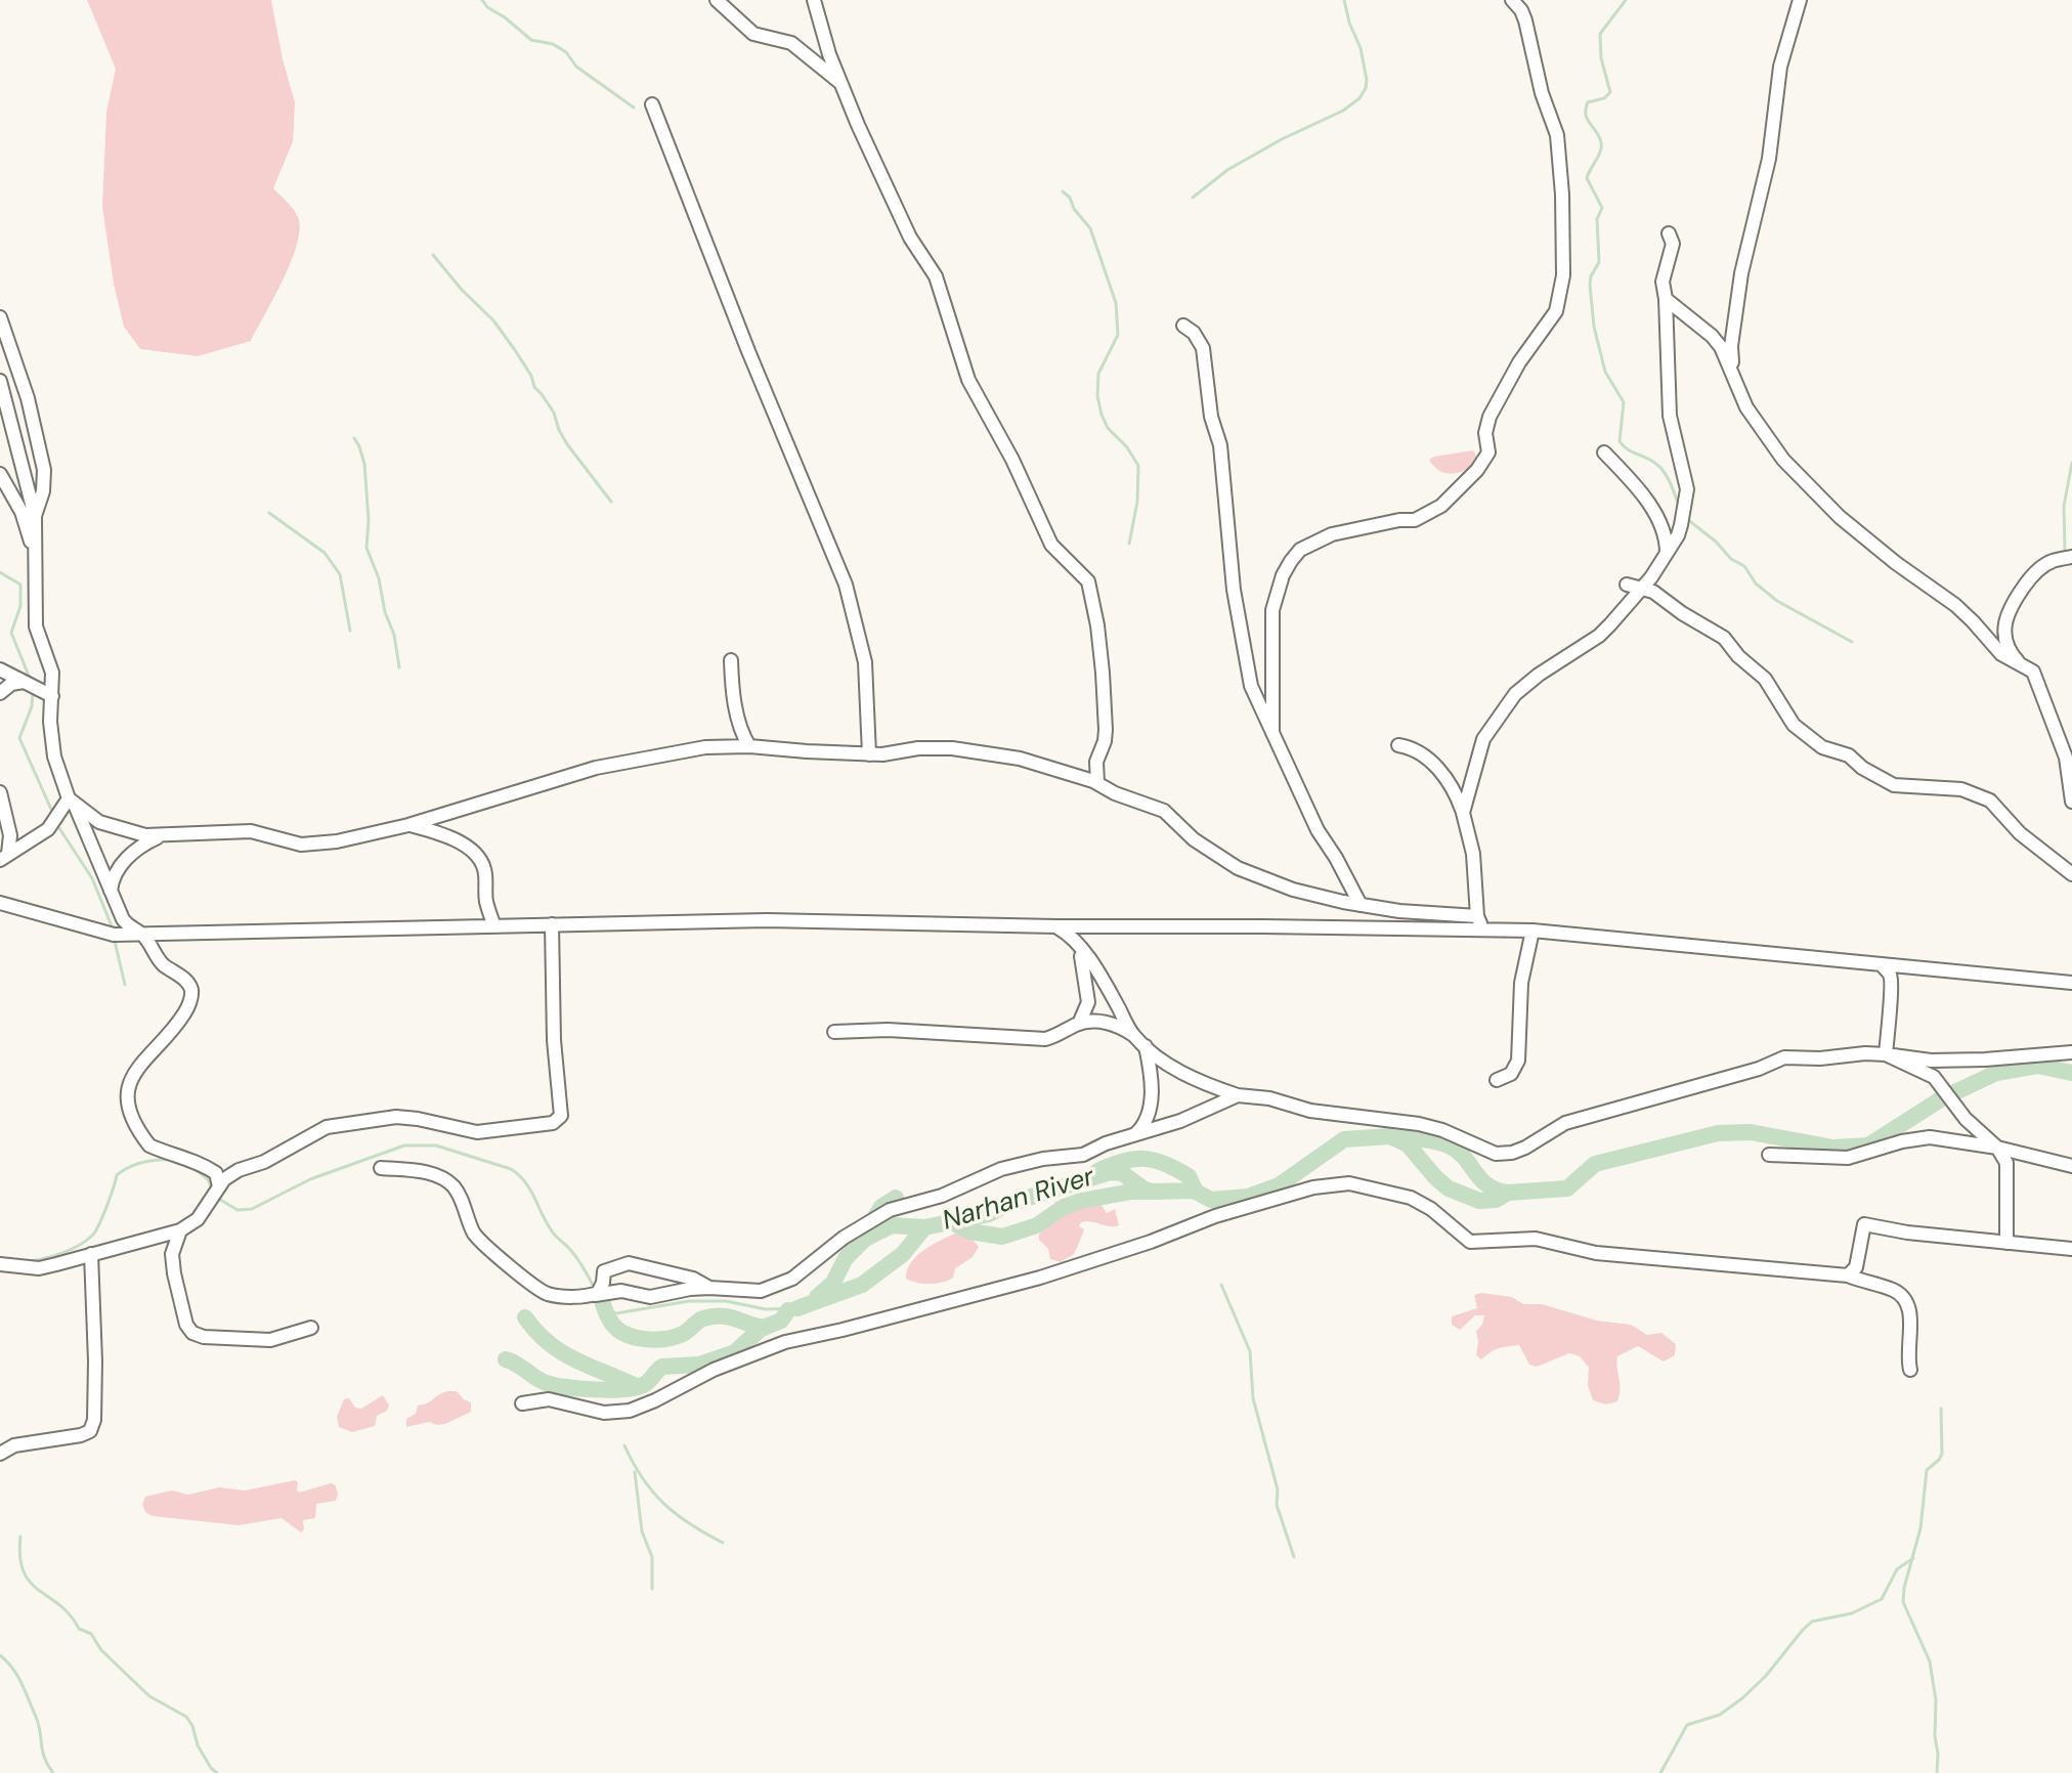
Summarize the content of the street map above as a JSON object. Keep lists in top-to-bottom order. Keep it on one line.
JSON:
{"water":["Narhan River"]}
